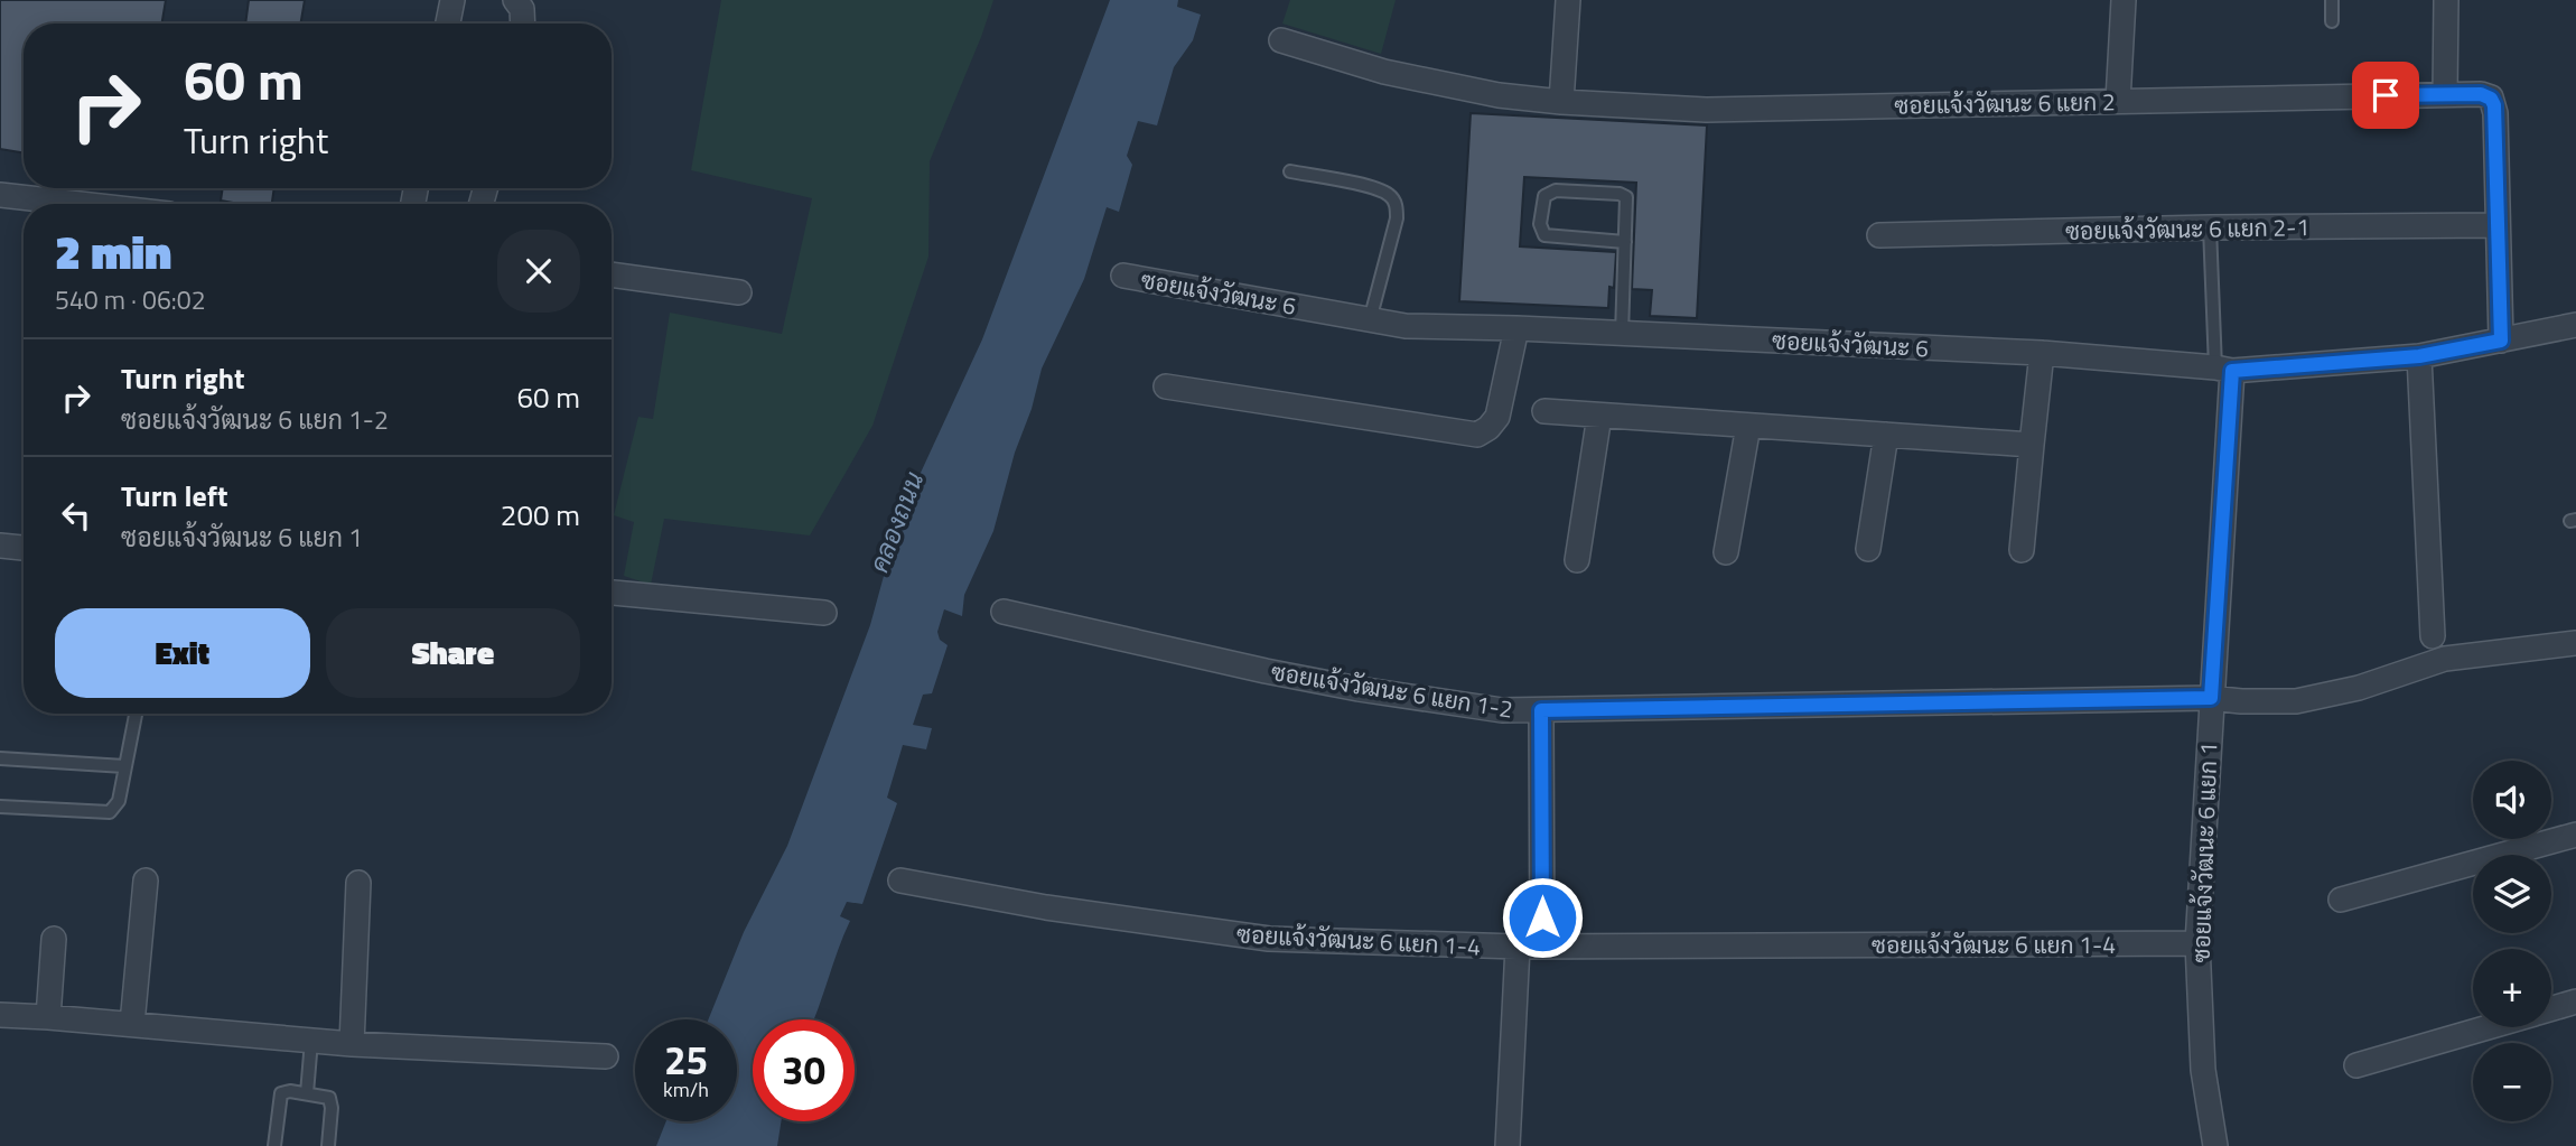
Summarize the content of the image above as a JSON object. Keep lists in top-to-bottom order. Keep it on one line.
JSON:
{"streets":{"street":["ซอยแจ้งวัฒนะ 6 แยก 2","ซอยแจ้งวัฒนะ 6 แยก 2-1","ซอยแจ้งวัฒนะ 6","ซอยแจ้งวัฒนะ 6 แยก 1-2","ซอยแจ้งวัฒนะ 6 แยก 1","ซอยแจ้งวัฒนะ 6 แยก 1-4"]},"crossings":[["ซอยแจ้งวัฒนะ 6 แยก 2","ซอยแจ้งวัฒนะ 6 แยก 2-1"],["ซอยแจ้งวัฒนะ 6 แยก 2","ซอยแจ้งวัฒนะ 6"],["ซอยแจ้งวัฒนะ 6","ซอยแจ้งวัฒนะ 6 แยก 1"],["ซอยแจ้งวัฒนะ 6 แยก 1-2","ซอยแจ้งวัฒนะ 6 แยก 1"],["ซอยแจ้งวัฒนะ 6 แยก 1","ซอยแจ้งวัฒนะ 6 แยก 1-4"]],"water":["คลองถนน"],"page":{"turn":["60 m","Turn right"],"heading":["2 min","540 m · 06:02"],"list":[{"name":"Turn right","note":"ซอยแจ้งวัฒนะ 6 แยก 1-2","value":"60 m"},{"name":"Turn left","note":"ซอยแจ้งวัฒนะ 6 แยก 1","value":"200 m"}],"buttons":["Exit","Share"],"map_buttons":["+","−"],"speed":"25 km/h","limit":"30"}}
